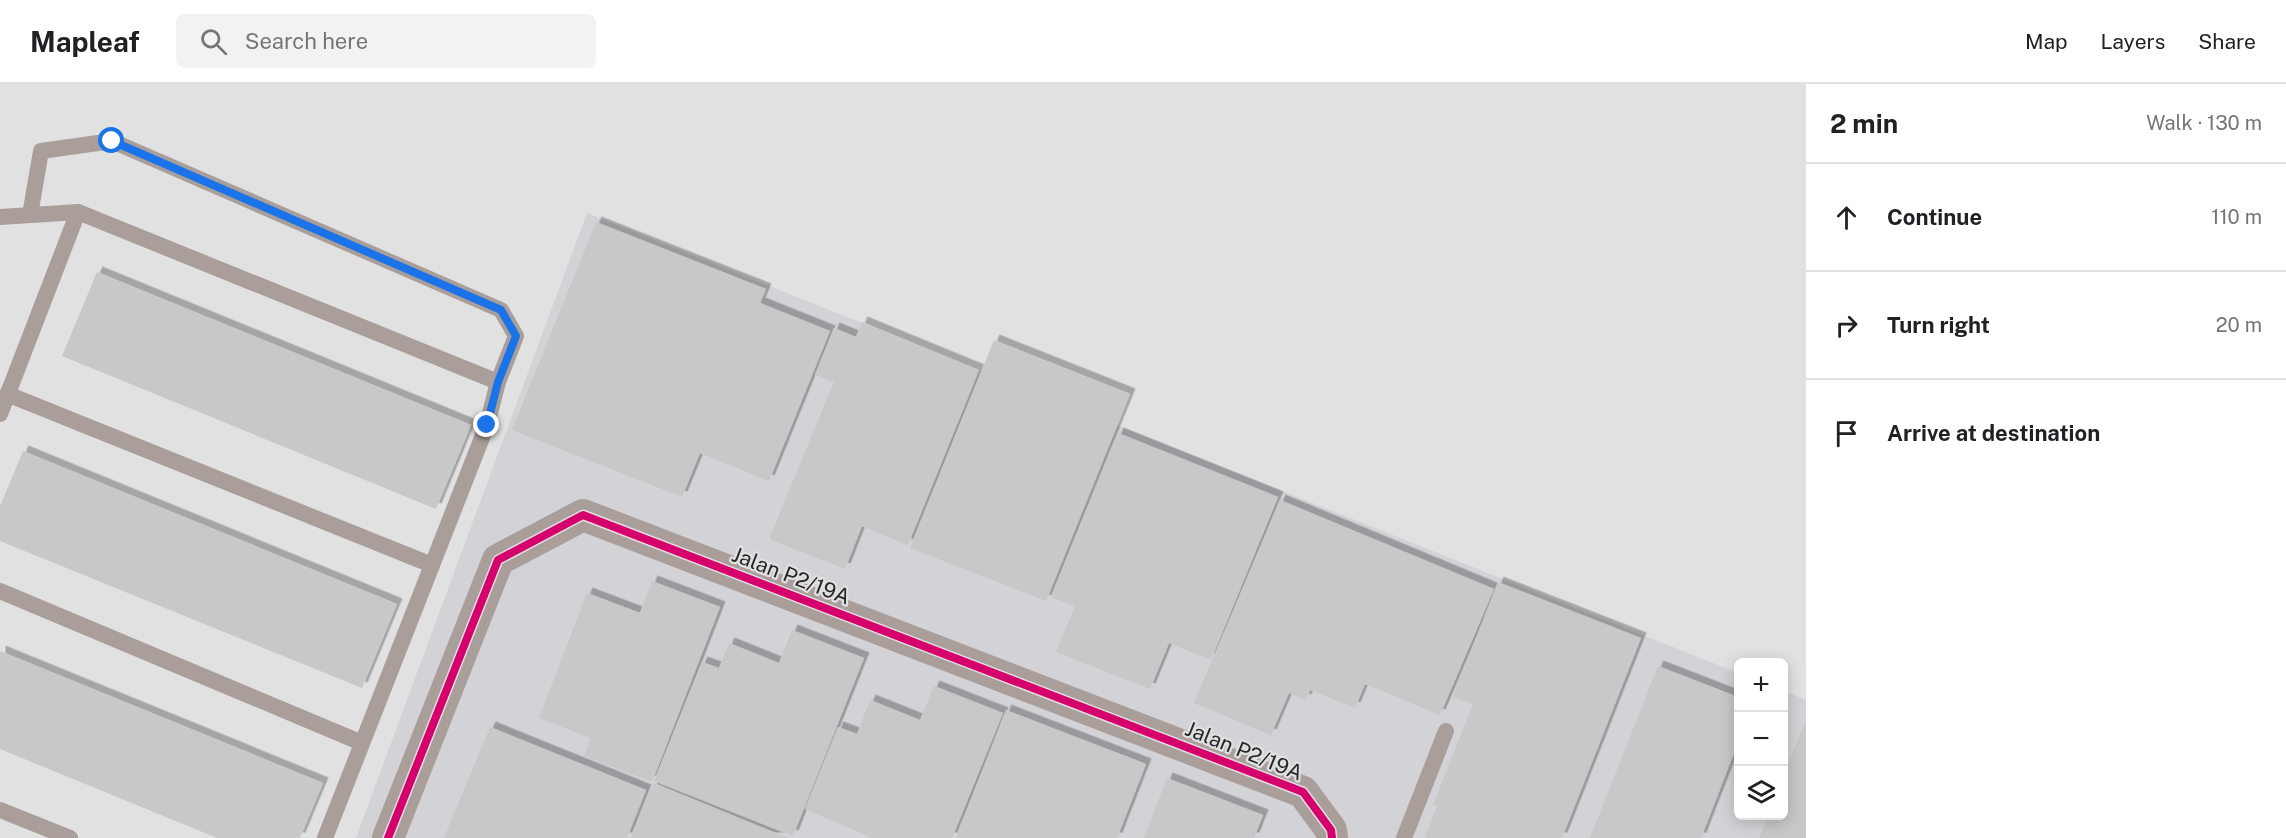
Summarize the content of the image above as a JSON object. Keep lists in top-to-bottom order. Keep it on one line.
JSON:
{"streets":{"street":["Jalan P2/19A"]},"page":{"header":"Mapleaf","search":"Search here","nav":["Map","Layers","Share"],"heading":["2 min","Walk · 130 m"],"list":[["Continue","110 m"],["Turn right","20 m"],"Arrive at destination"],"map_buttons":["+","−"]}}
